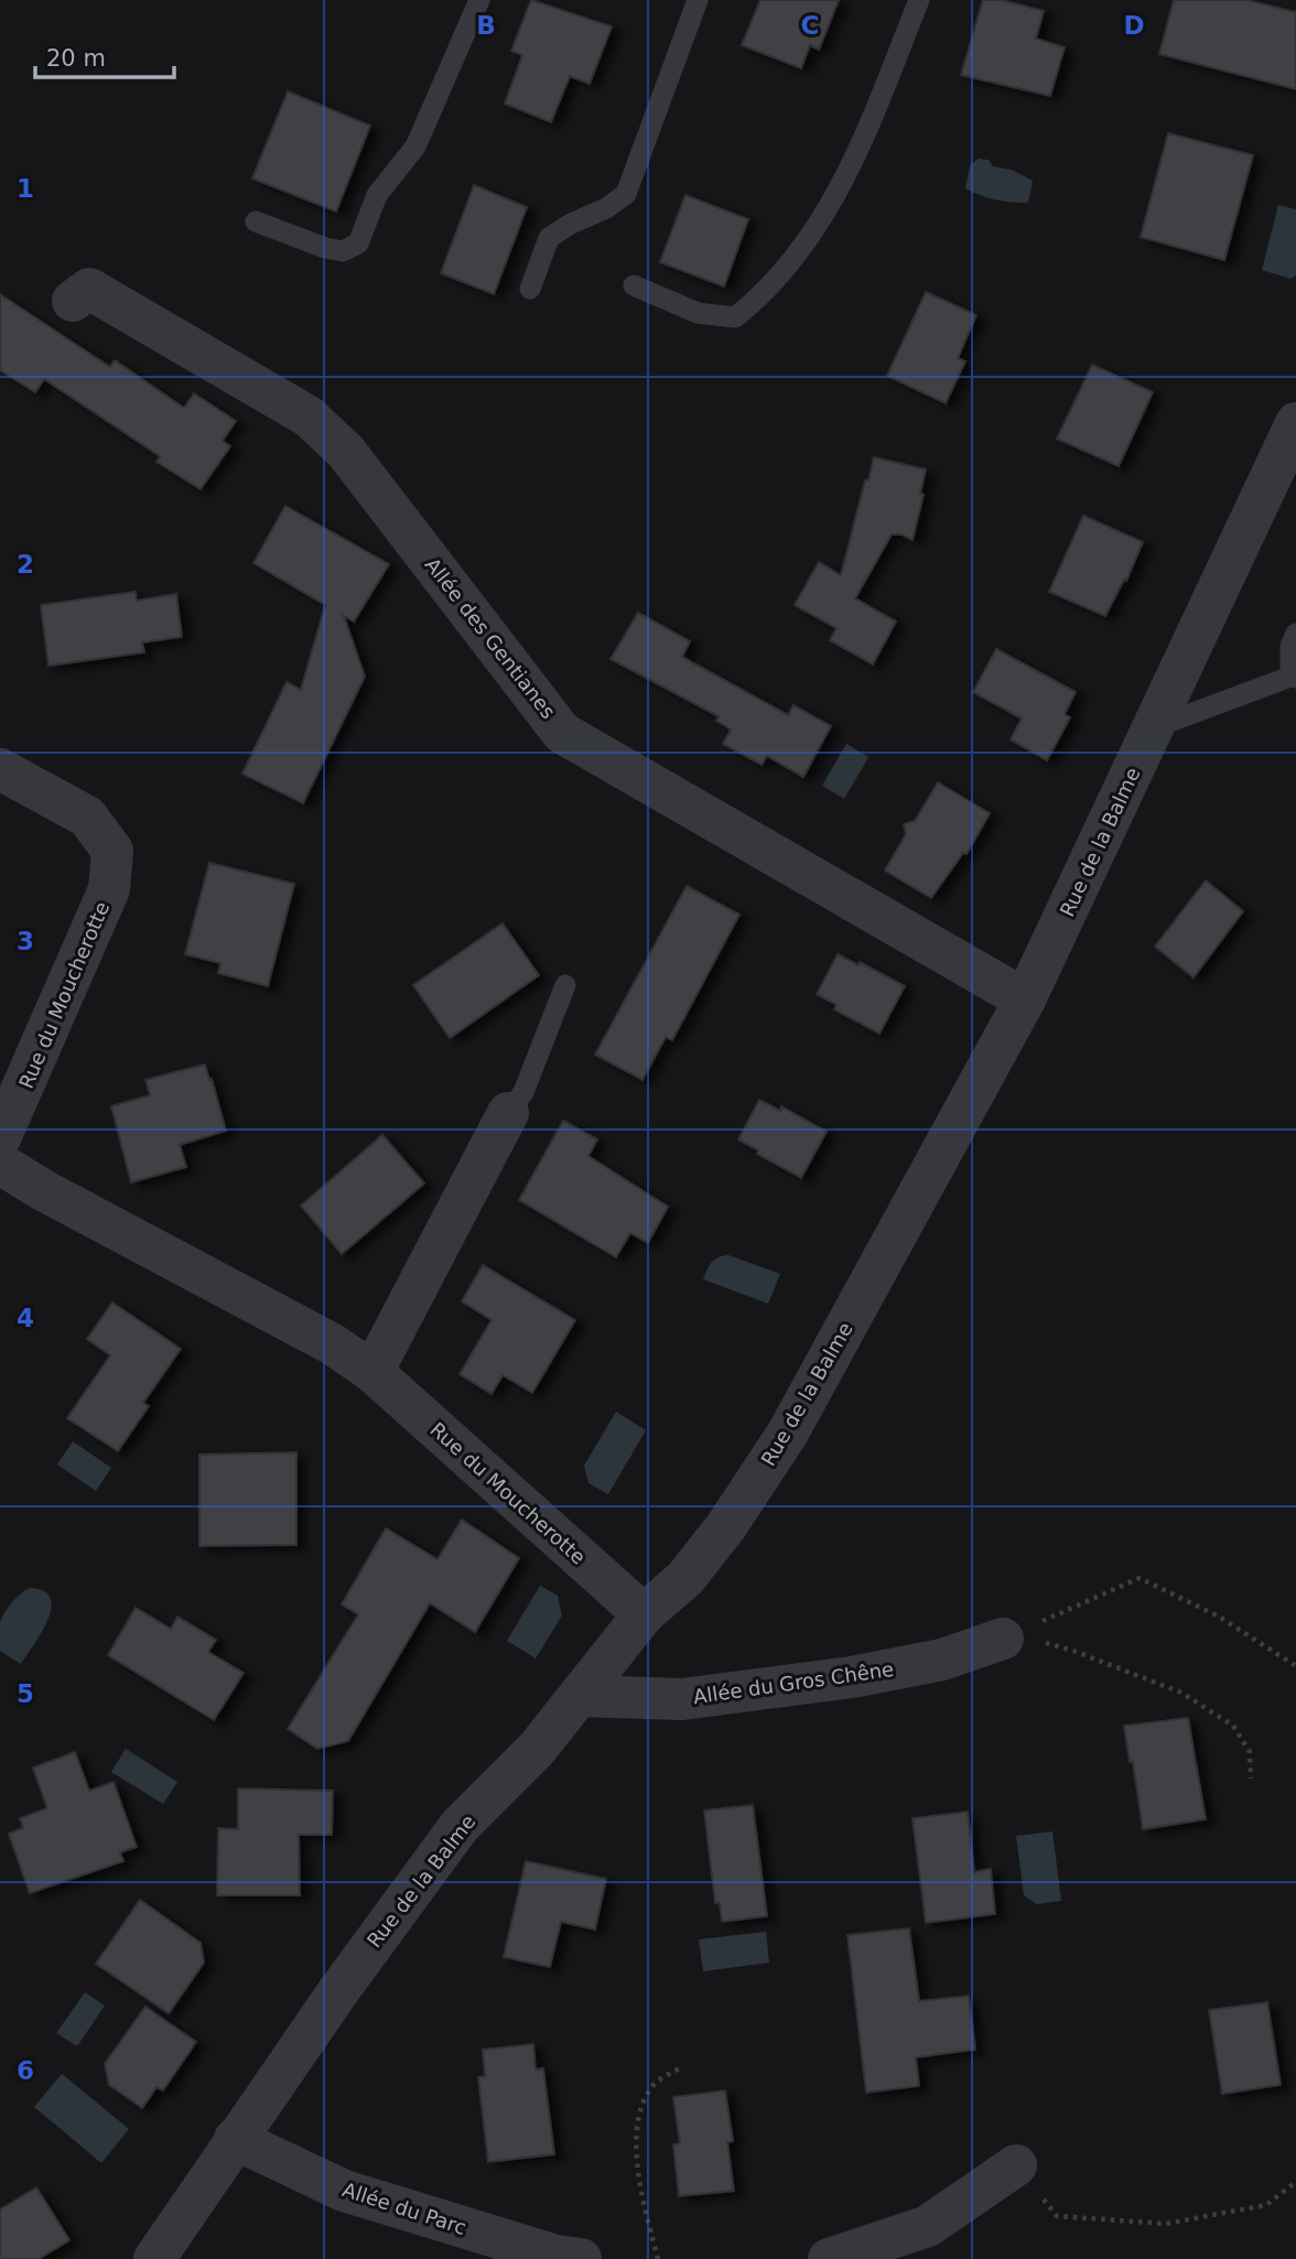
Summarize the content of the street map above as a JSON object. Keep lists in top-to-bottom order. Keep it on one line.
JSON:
{"streets":{"street":["Allée des Gentianes","Rue de la Balme","Rue du Moucherotte","Allée du Gros Chêne","Allée du Parc"]},"crossings":[["Allée des Gentianes","Rue de la Balme"],["Rue de la Balme","Rue du Moucherotte"],["Rue de la Balme","Allée du Gros Chêne"],["Rue de la Balme","Allée du Parc"]],"scale_bar":"20 m","grid":{"columns":["B","C","D"],"rows":["1","2","3","4","5","6"]}}
